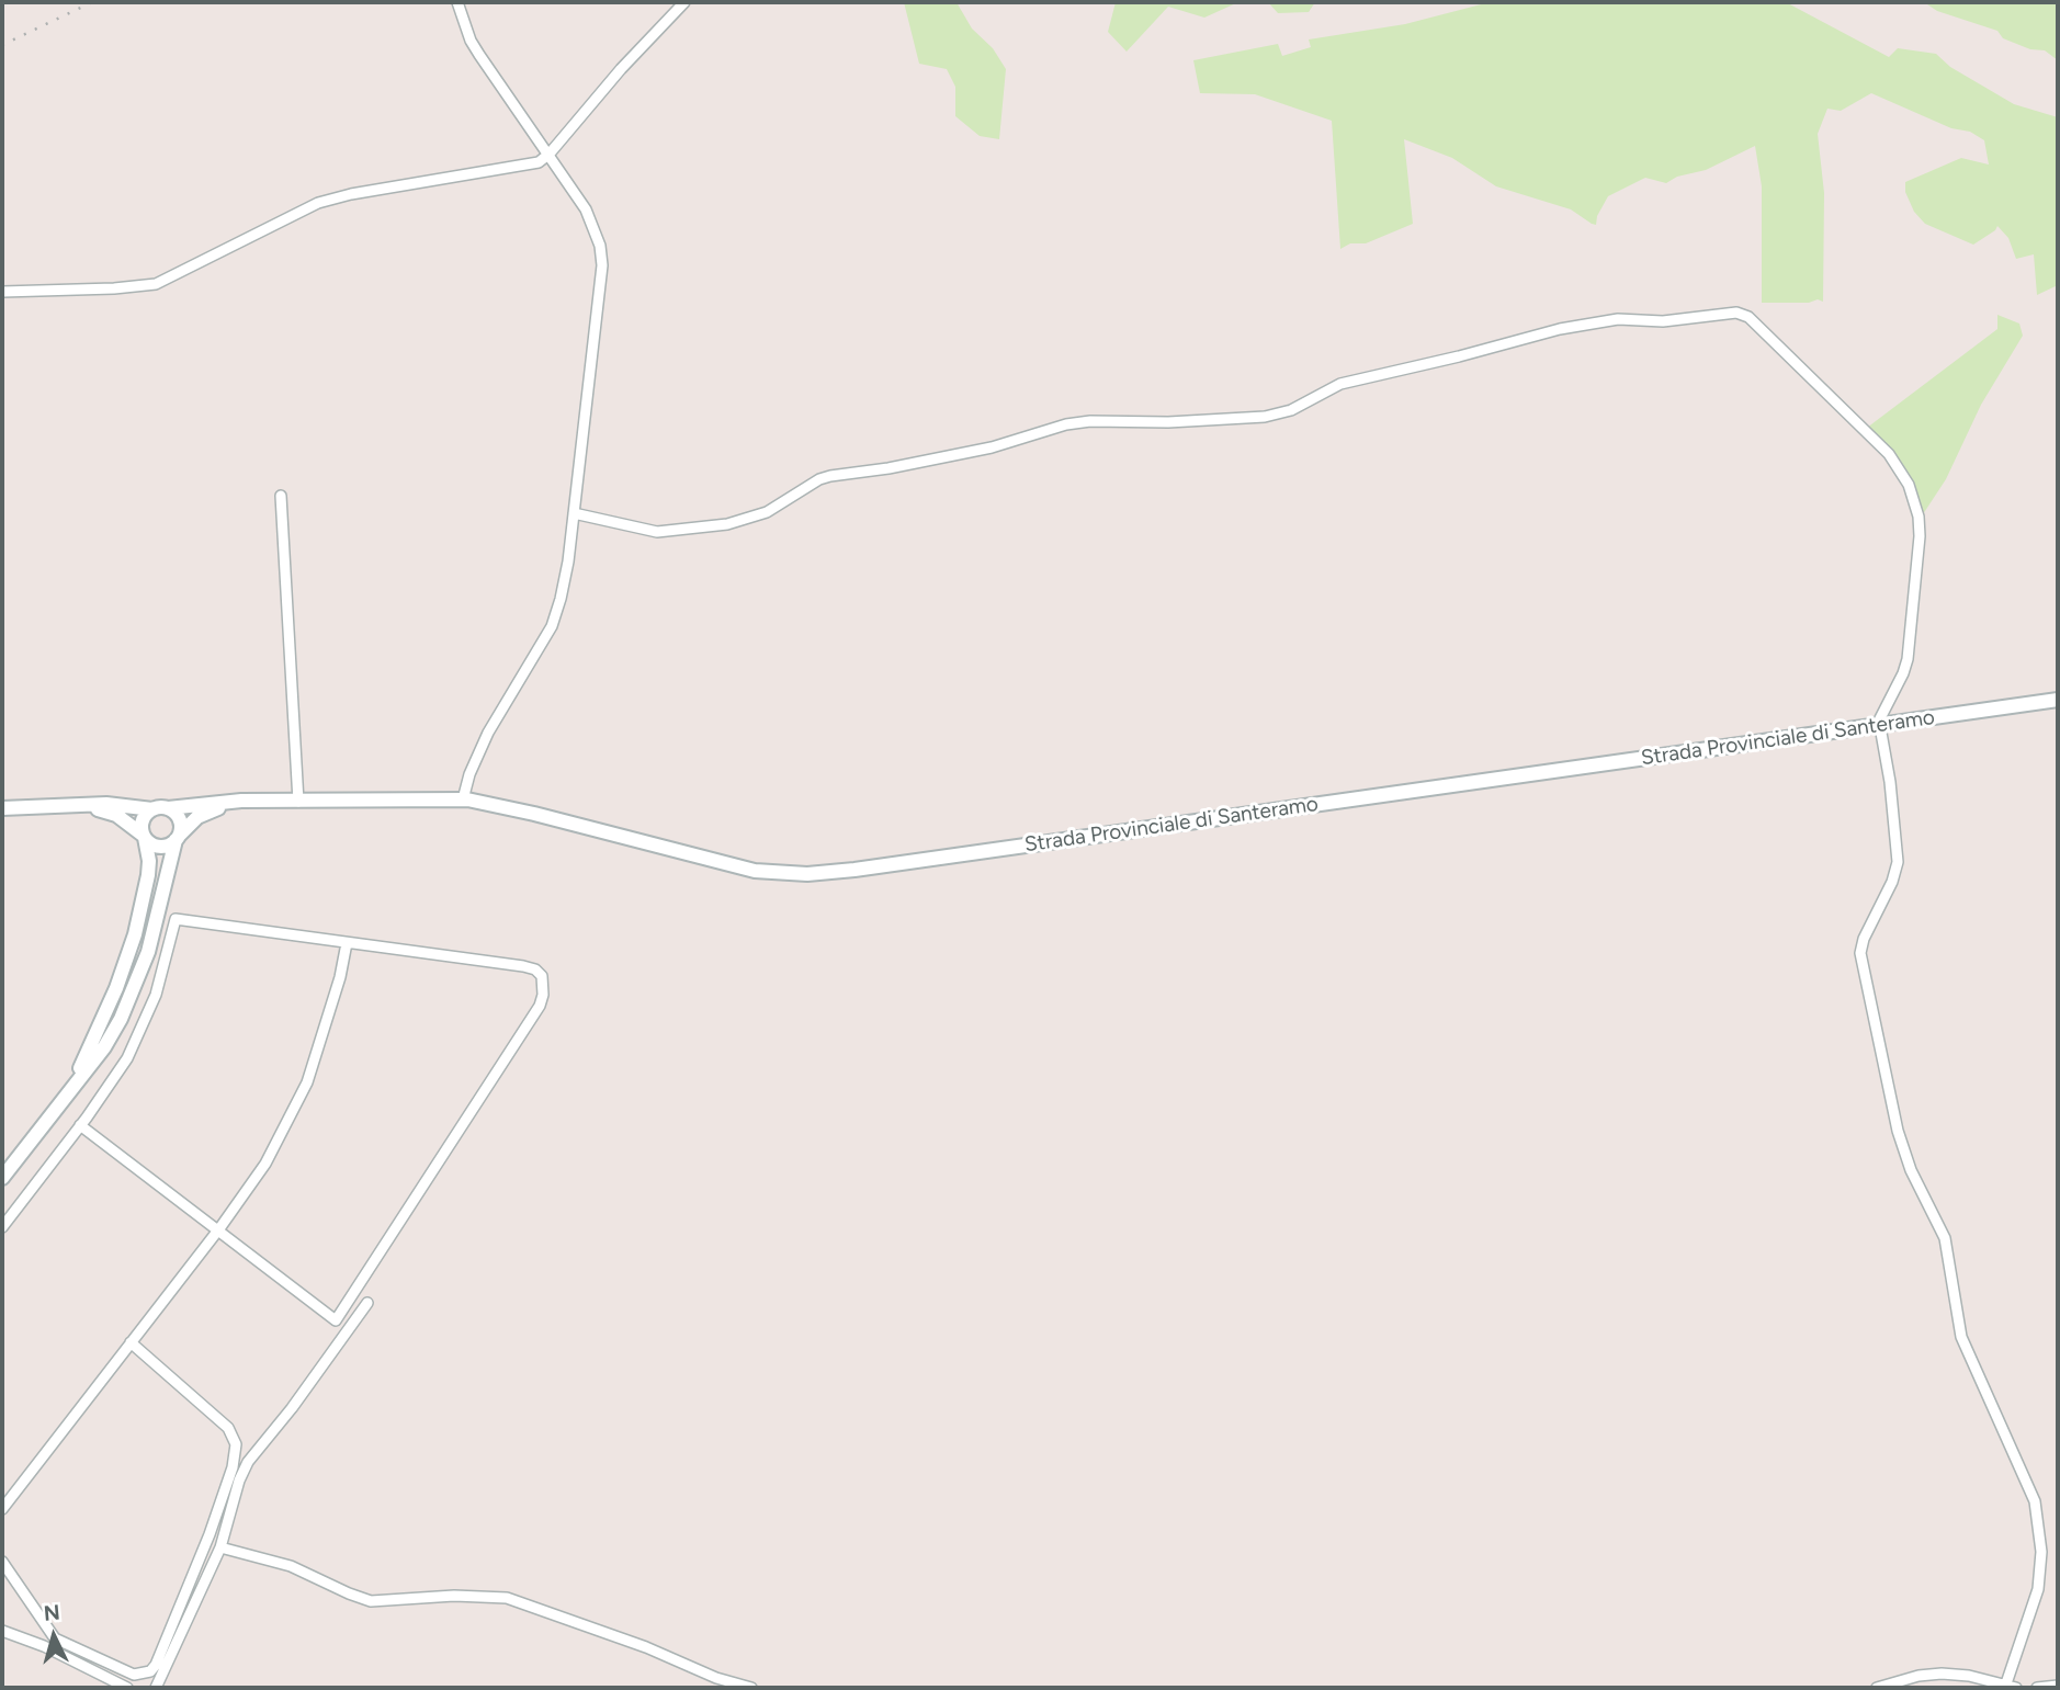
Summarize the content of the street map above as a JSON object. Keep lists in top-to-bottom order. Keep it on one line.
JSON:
{"streets":{"main road":["Strada Provinciale di Santeramo"]},"north":"top"}
